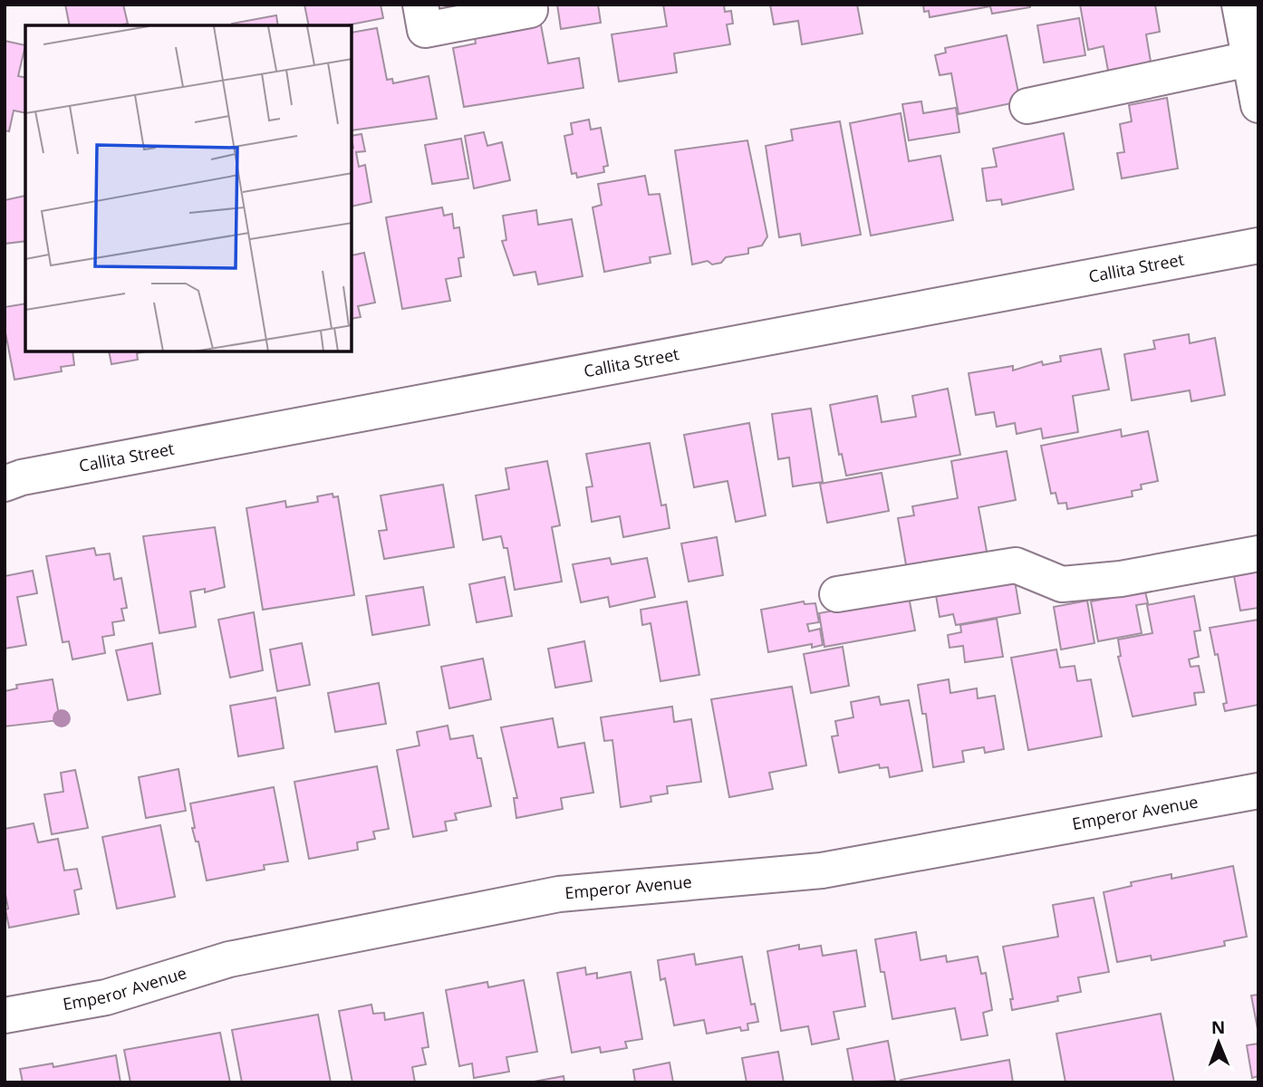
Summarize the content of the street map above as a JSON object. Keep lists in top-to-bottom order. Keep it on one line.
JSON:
{"streets":{"street":["Callita Street","Emperor Avenue"]},"north":"top"}
